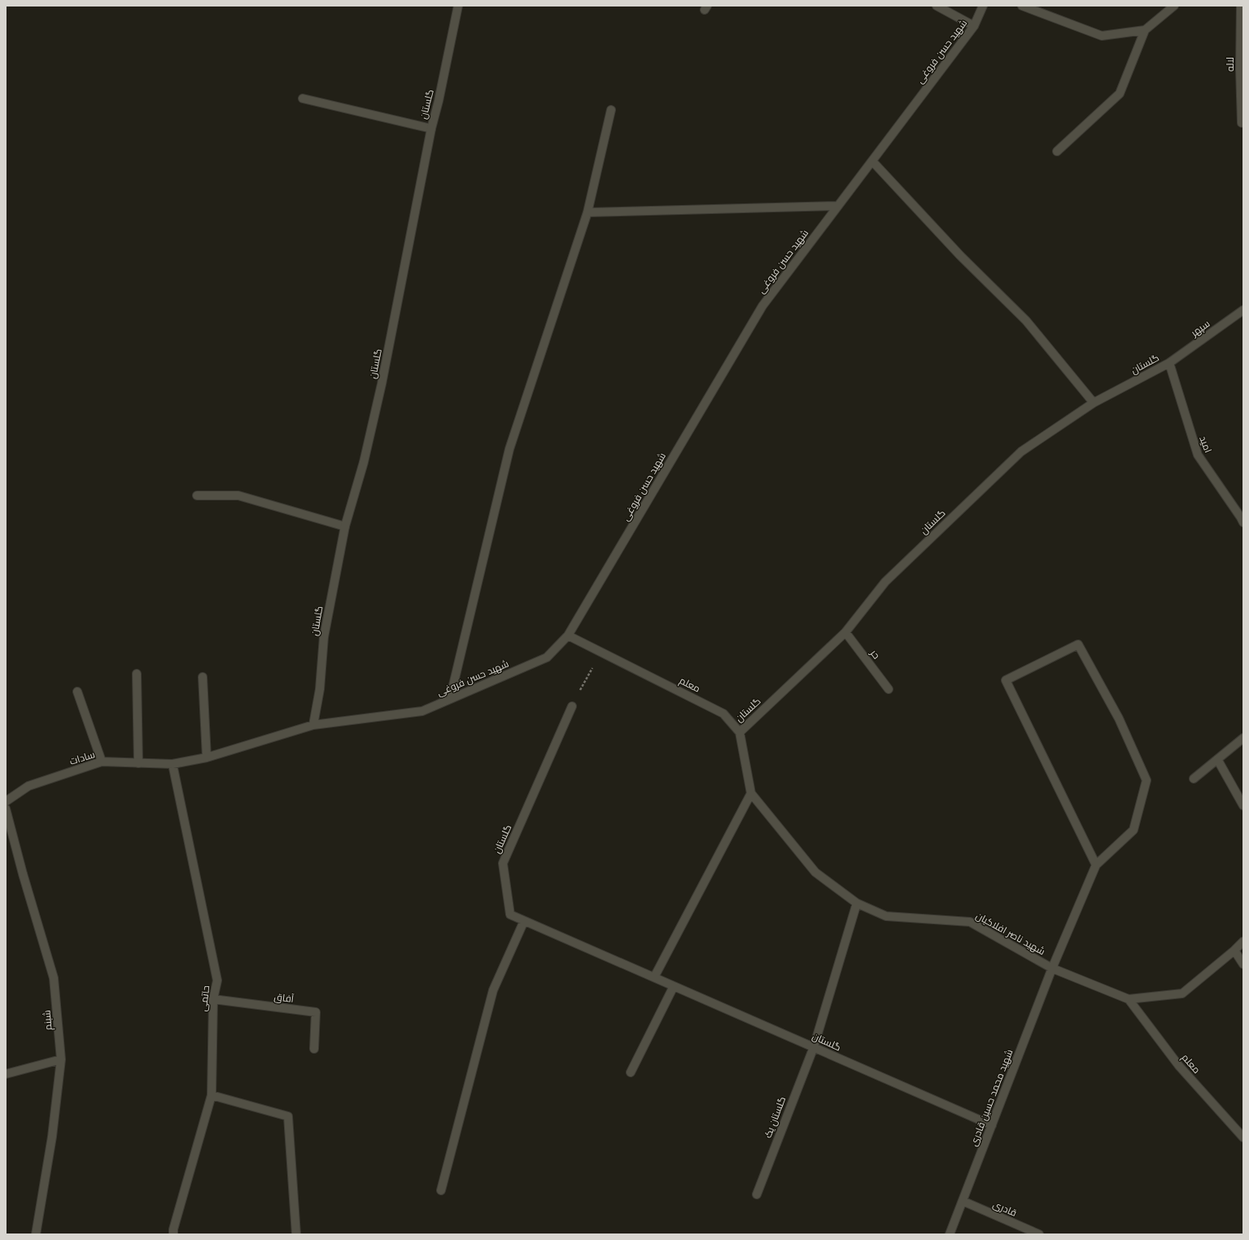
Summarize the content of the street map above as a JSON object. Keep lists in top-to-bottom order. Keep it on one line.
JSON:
{"streets":{"street":["شهید حسن فروغی","لاله","گلستان","سپهر","امید","حر","معلم","سادات","شهید ناصر افلاکیان","آفاق","حاتمی","شبنم","شهید محمد حسین قادری","گلستان یک","قادری"]},"crossings":[["شهید حسن فروغی","گلستان"],["شهید حسن فروغی","معلم"],["شهید حسن فروغی","سادات"],["شهید حسن فروغی","حاتمی"],["گلستان","سپهر"],["گلستان","امید"],["گلستان","حر"],["گلستان","معلم"],["گلستان","شهید محمد حسین قادری"],["گلستان","گلستان یک"],["سپهر","امید"],["معلم","شهید ناصر افلاکیان"],["سادات","حاتمی"],["شهید ناصر افلاکیان","شهید محمد حسین قادری"],["شهید ناصر افلاکیان","گلستان یک"],["آفاق","حاتمی"],["شهید محمد حسین قادری","قادری"]]}
